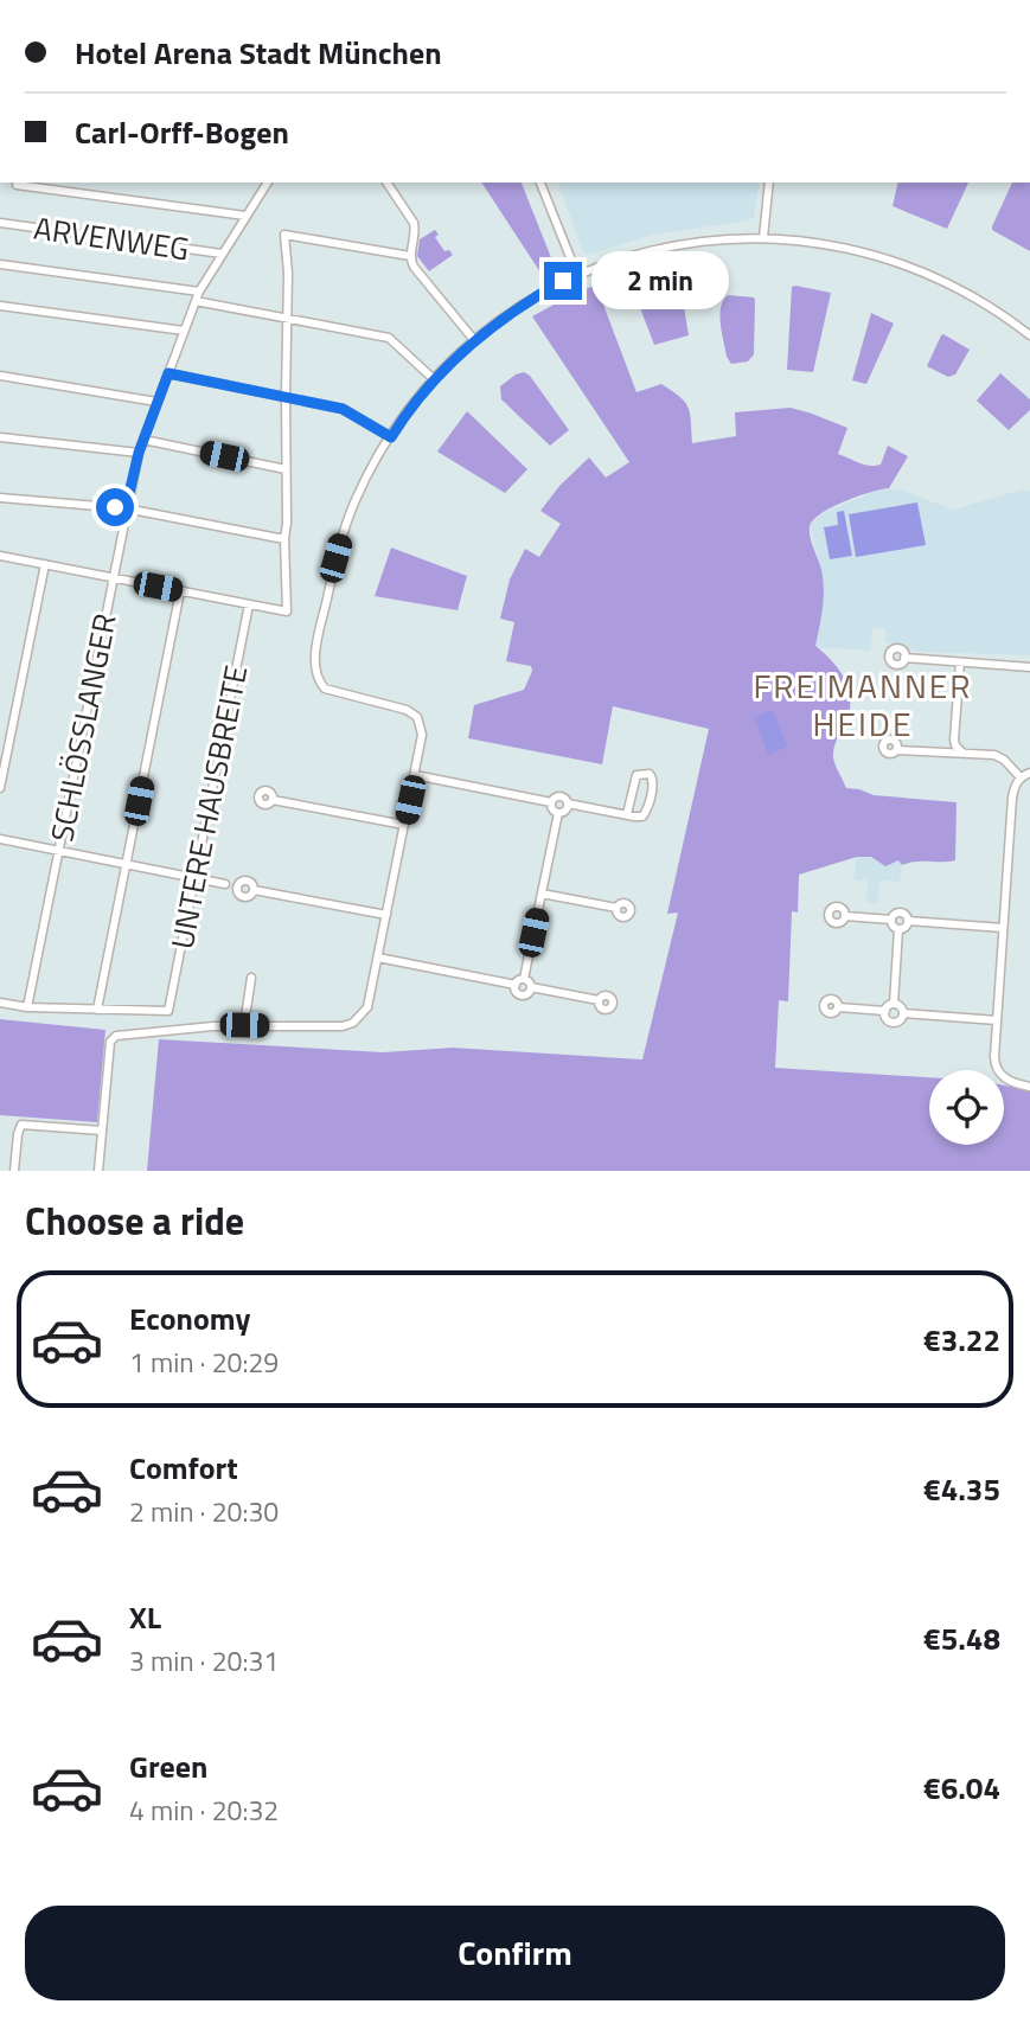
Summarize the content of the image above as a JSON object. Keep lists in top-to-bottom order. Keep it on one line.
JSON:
{"streets":{"street":["ARVENWEG","SCHLÖSSLANGER","UNTERE HAUSBREITE"]},"crossings":[["ARVENWEG","SCHLÖSSLANGER"]],"districts":["FREIMANNER HEIDE"],"page":{"banner":["Hotel Arena Stadt München","Carl-Orff-Bogen"],"bubble":"2 min","heading":"Choose a ride","list":[{"name":"Economy","note":"1 min · 20:29","value":"€3.22"},{"name":"Comfort","note":"2 min · 20:30","value":"€4.35"},{"name":"XL","note":"3 min · 20:31","value":"€5.48"},{"name":"Green","note":"4 min · 20:32","value":"€6.04"}],"buttons":"Confirm"}}
